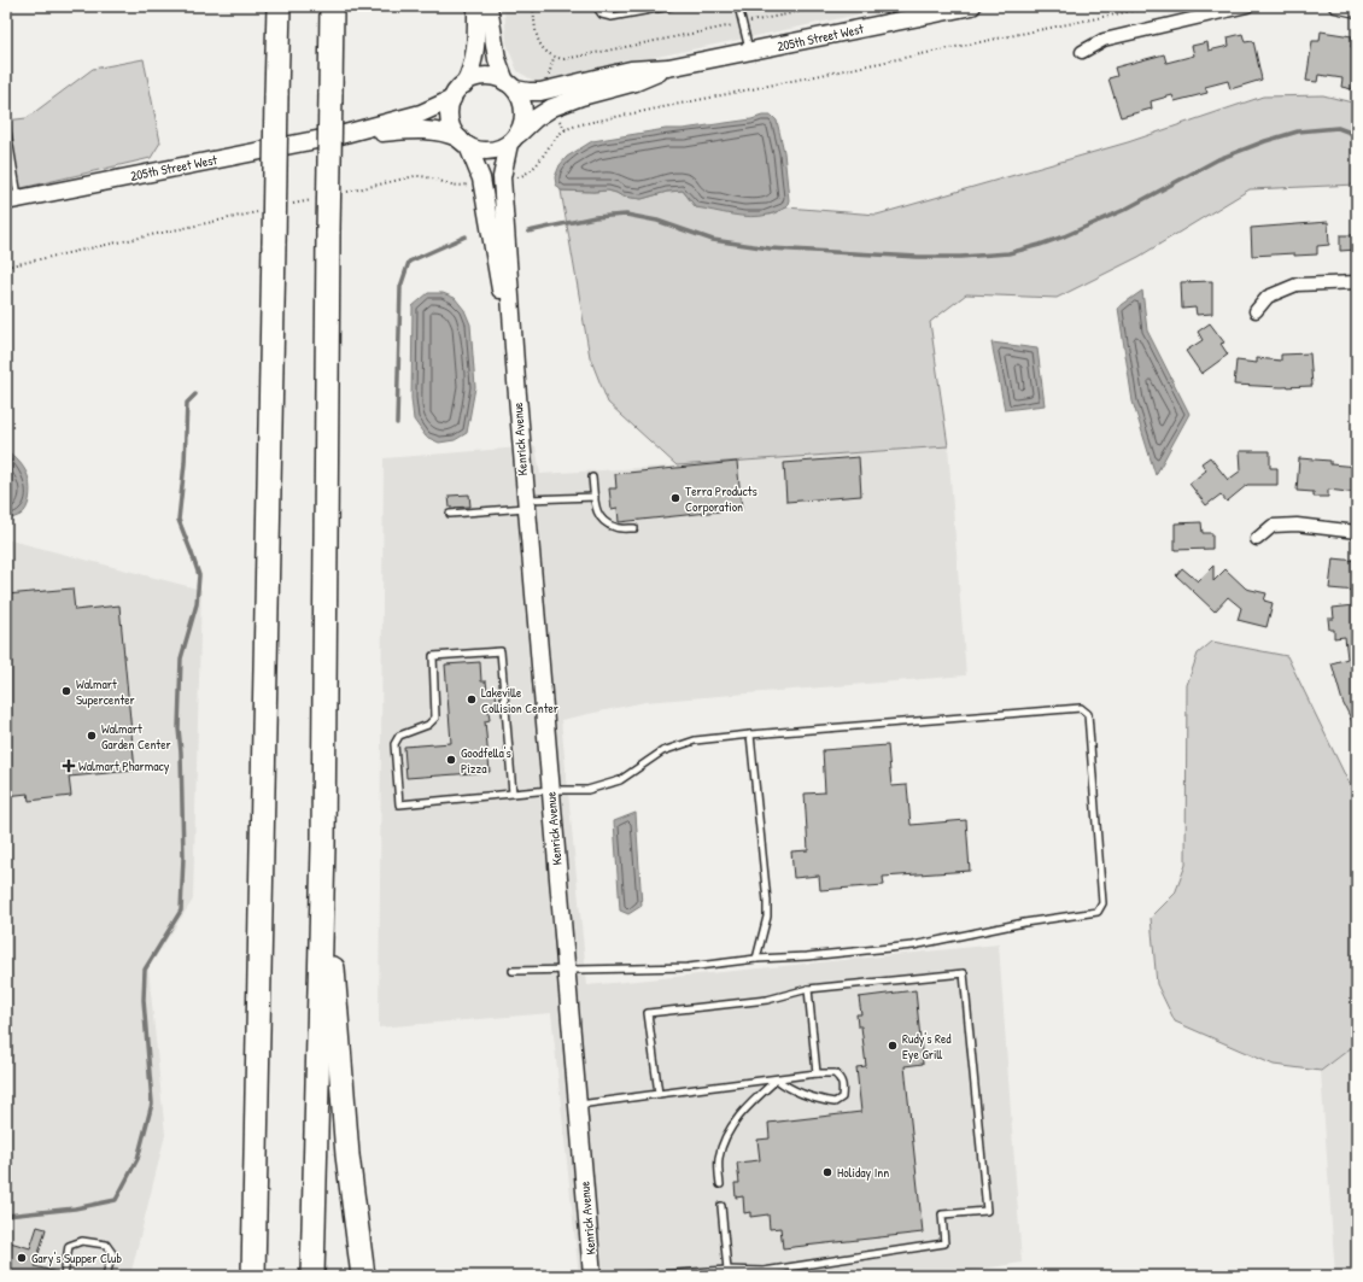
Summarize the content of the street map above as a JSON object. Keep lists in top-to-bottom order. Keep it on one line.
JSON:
{"streets":{"street":["205th Street West","Kenrick Avenue"]},"crossings":[["205th Street West","Kenrick Avenue"]],"places":{"other":["Terra Products Corporation","Walmart Supercenter","Lakeville Collision Center","Walmart Garden Center","Goodfella's Pizza","Rudy's Red Eye Grill","Holiday Inn","Gary's Supper Club"],"health":["Walmart Pharmacy"]}}
